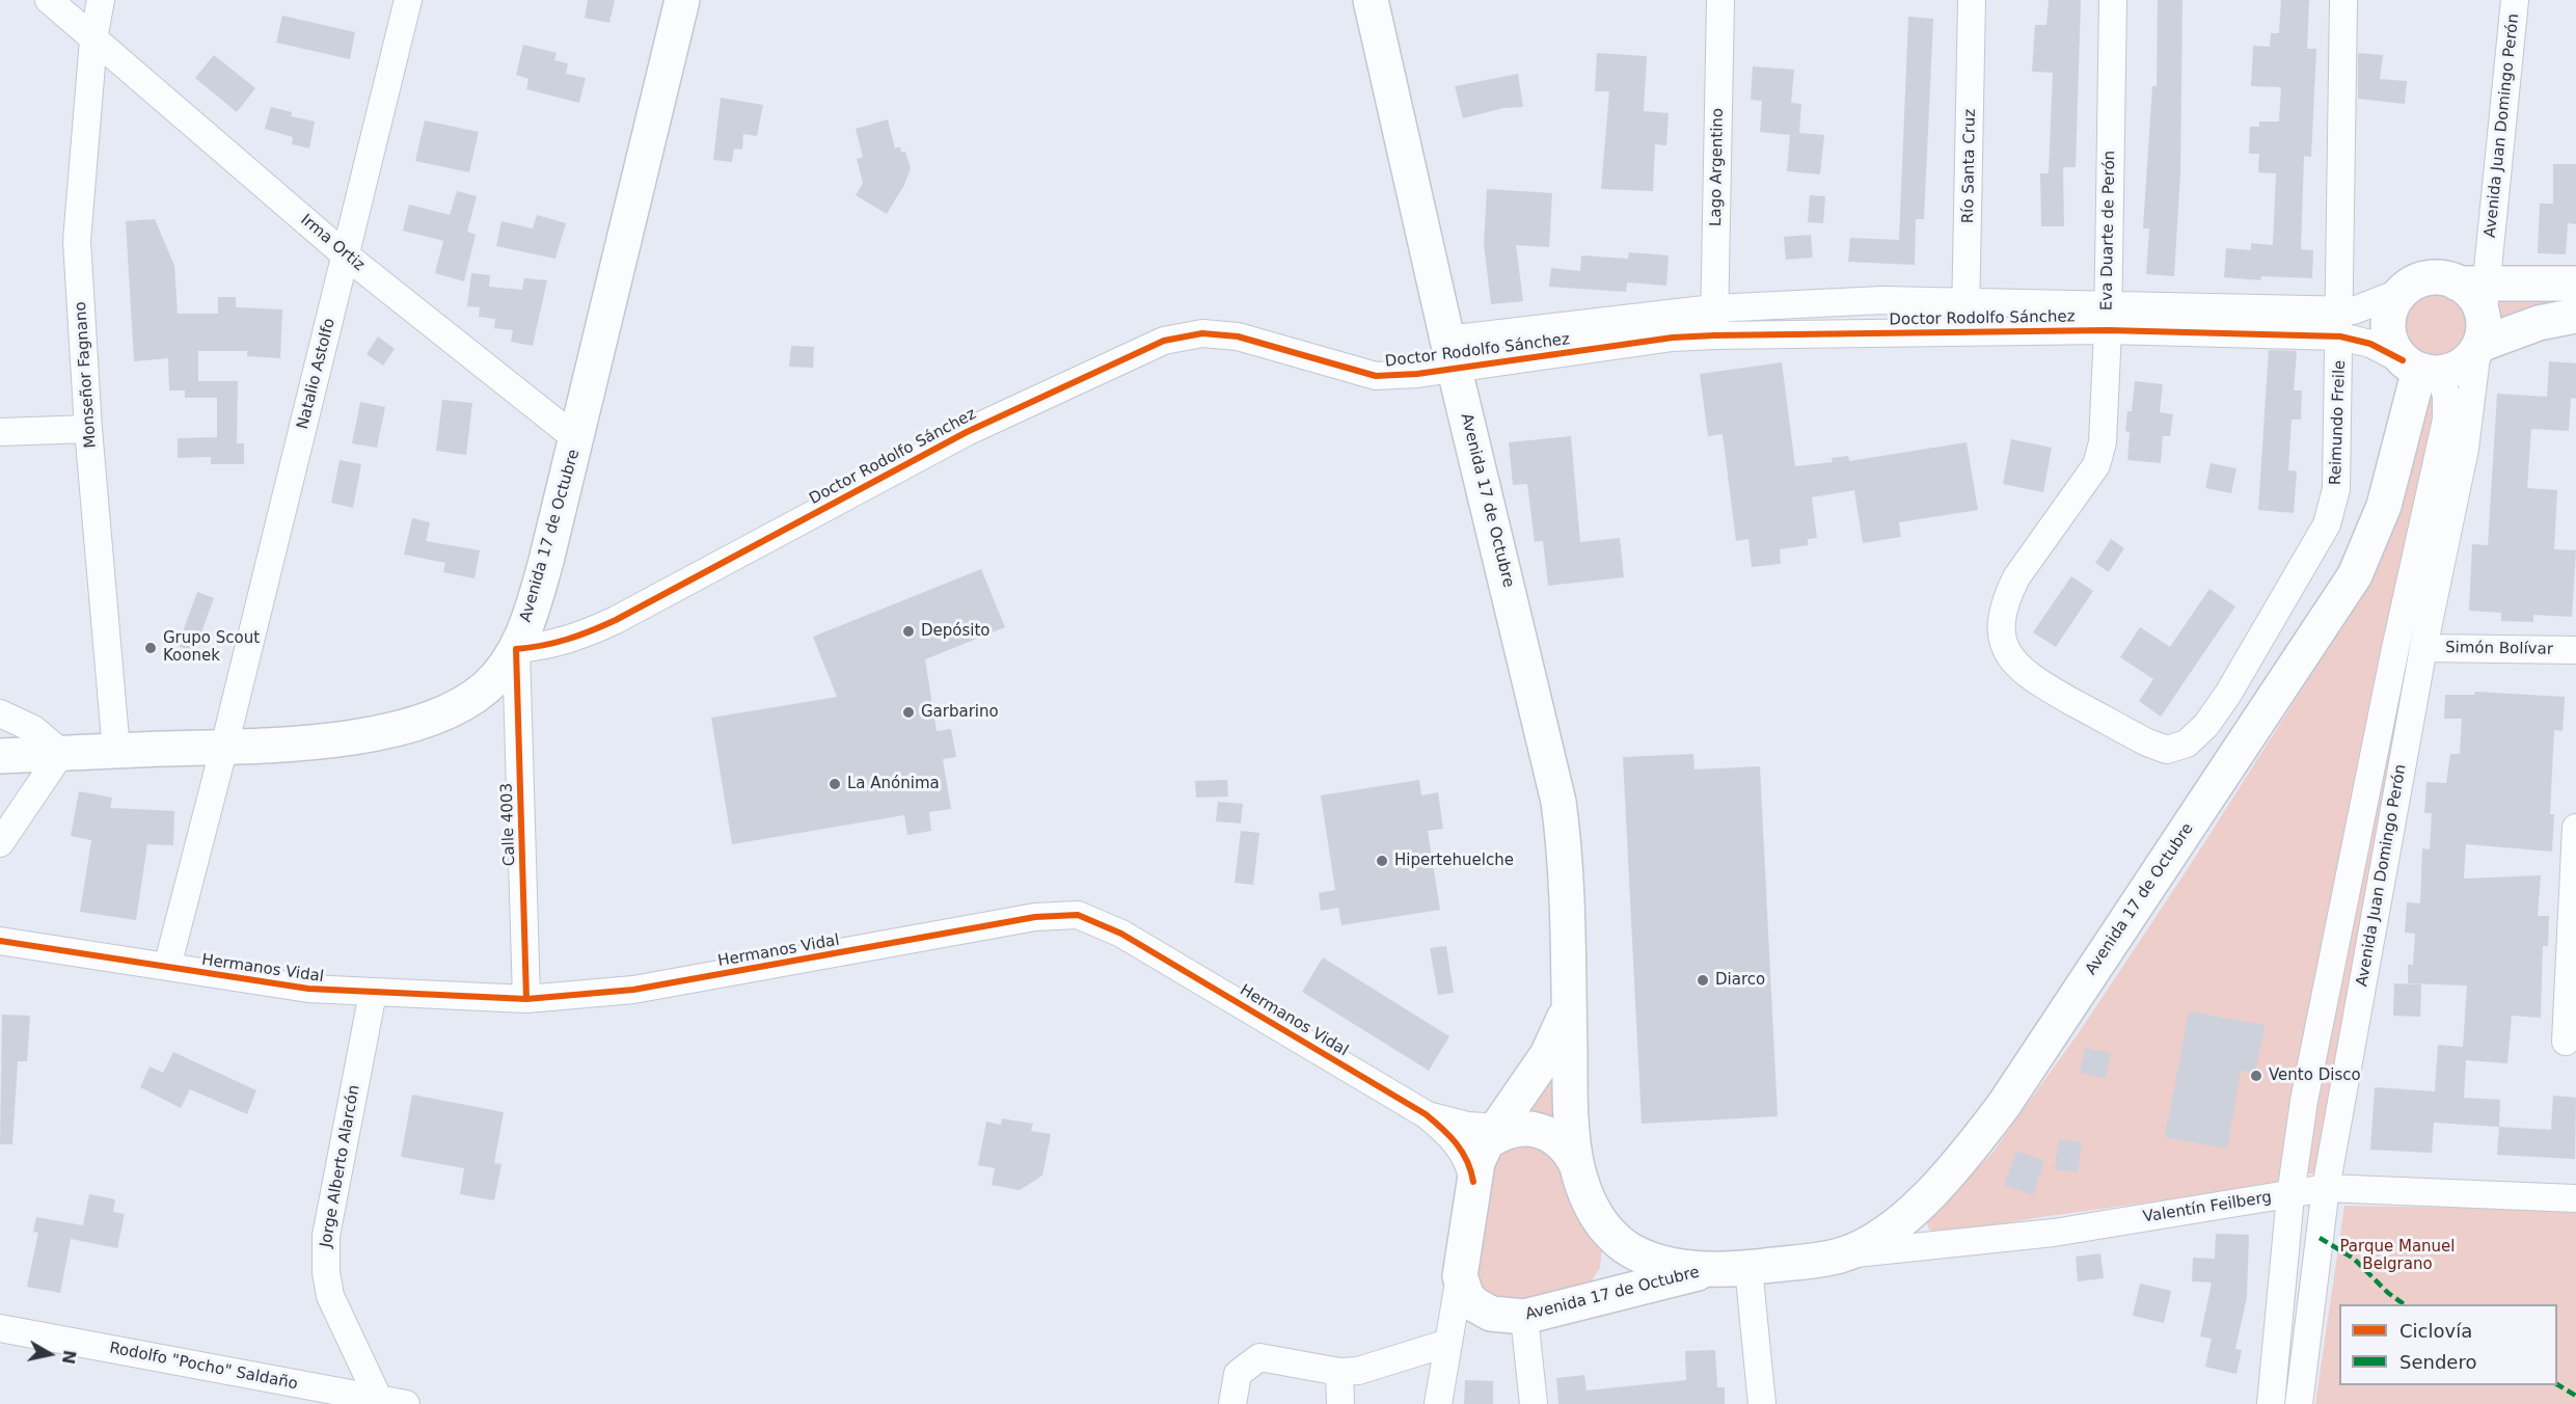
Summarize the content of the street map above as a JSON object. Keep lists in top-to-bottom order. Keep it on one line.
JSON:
{"streets":{"main road":["Avenida 17 de Octubre"],"street":["Avenida Juan Domingo Perón","Río Santa Cruz","Lago Argentino","Eva Duarte de Perón","Irma Ortiz","Doctor Rodolfo Sánchez","Natalio Astolfo","Monseñor Fagnano","Reimundo Freile","Simón Bolívar","Calle 4003","Hermanos Vidal","Jorge Alberto Alarcón","Valentín Feilberg","Rodolfo \"Pocho\" Saldaño"]},"crossings":[["Avenida Juan Domingo Perón","Doctor Rodolfo Sánchez"],["Avenida Juan Domingo Perón","Avenida 17 de Octubre"],["Avenida Juan Domingo Perón","Simón Bolívar"],["Avenida Juan Domingo Perón","Valentín Feilberg"],["Río Santa Cruz","Doctor Rodolfo Sánchez"],["Lago Argentino","Doctor Rodolfo Sánchez"],["Eva Duarte de Perón","Doctor Rodolfo Sánchez"],["Eva Duarte de Perón","Reimundo Freile"],["Irma Ortiz","Natalio Astolfo"],["Irma Ortiz","Monseñor Fagnano"],["Irma Ortiz","Avenida 17 de Octubre"],["Doctor Rodolfo Sánchez","Reimundo Freile"],["Doctor Rodolfo Sánchez","Avenida 17 de Octubre"],["Doctor Rodolfo Sánchez","Calle 4003"],["Natalio Astolfo","Avenida 17 de Octubre"],["Natalio Astolfo","Hermanos Vidal"],["Monseñor Fagnano","Avenida 17 de Octubre"],["Avenida 17 de Octubre","Calle 4003"],["Avenida 17 de Octubre","Hermanos Vidal"],["Avenida 17 de Octubre","Valentín Feilberg"],["Calle 4003","Hermanos Vidal"],["Hermanos Vidal","Jorge Alberto Alarcón"],["Jorge Alberto Alarcón","Rodolfo \"Pocho\" Saldaño"]],"parks":["Parque Manuel Belgrano"],"places":["Depósito","Grupo Scout Koonek","Garbarino","La Anónima","Hipertehuelche","Diarco","Vento Disco"],"legend":["Ciclovía","Sendero"],"north":"right"}
